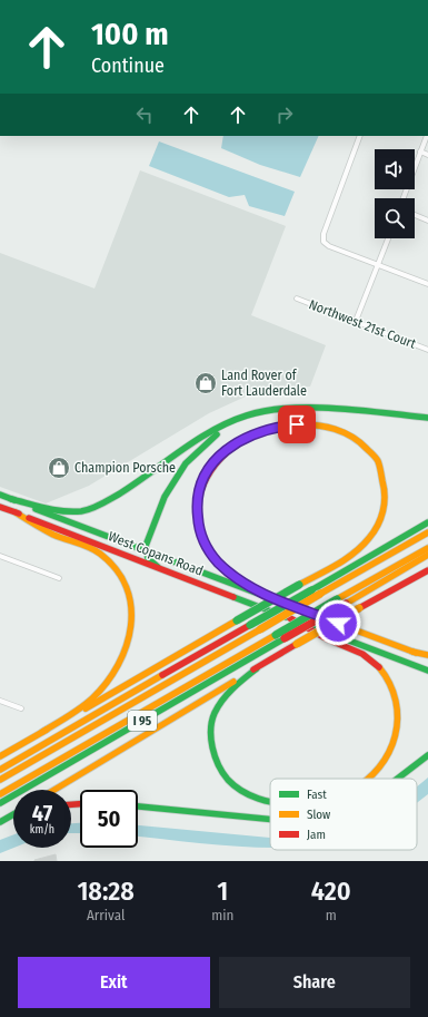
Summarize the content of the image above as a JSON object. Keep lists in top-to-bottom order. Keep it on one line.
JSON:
{"streets":{"main road":["West Copans Road","I 95"],"street":["Northwest 21st Court"]},"places":{"shop":["Land Rover of Fort Lauderdale","Champion Porsche"]},"legend":["Fast","Slow","Jam"],"page":{"turn":["100 m","Continue"],"speed":"47 km/h","limit":"50","eta":["18:28","Arrival","1","min","420","m"],"buttons":["Exit","Share"]}}
